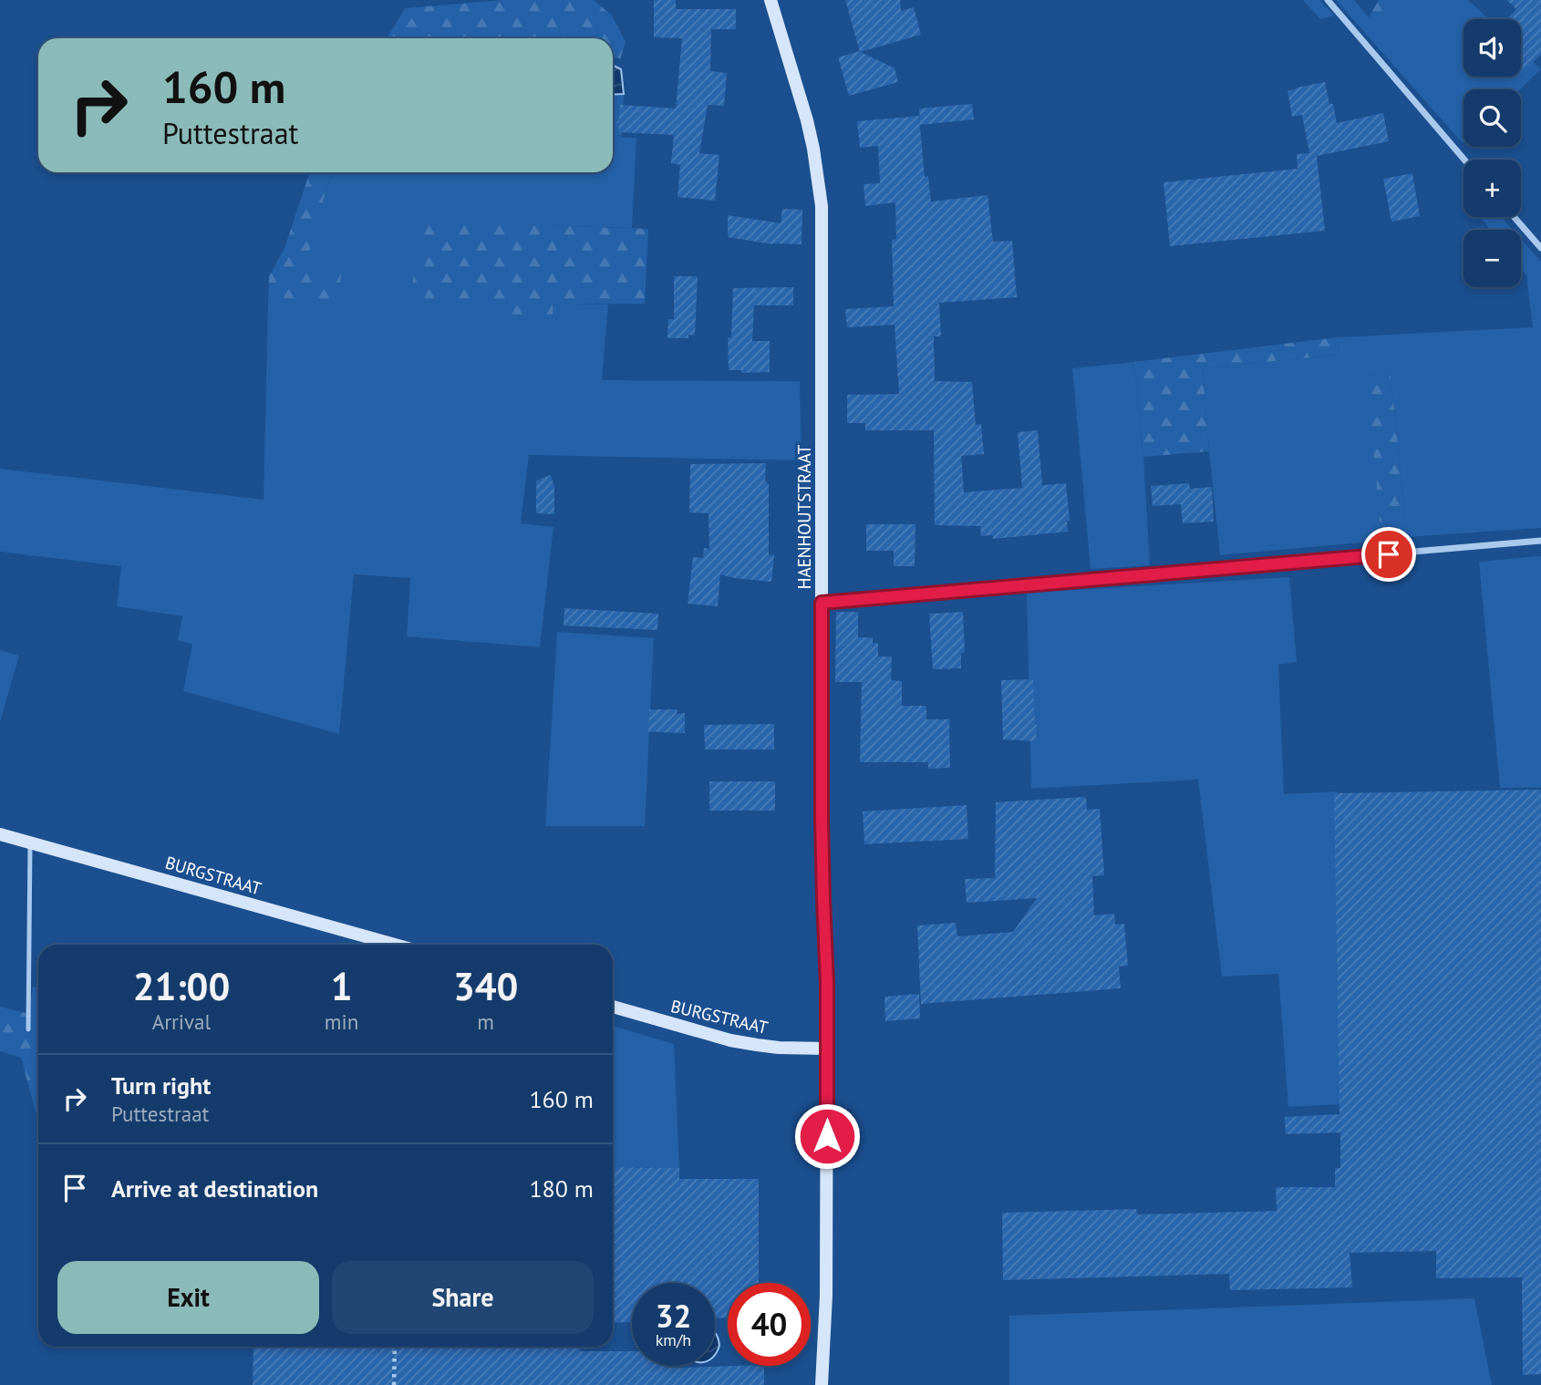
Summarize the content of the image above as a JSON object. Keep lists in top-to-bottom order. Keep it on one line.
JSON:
{"streets":{"street":["HAENHOUTSTRAAT","BURGSTRAAT"]},"crossings":[["HAENHOUTSTRAAT","BURGSTRAAT"]],"page":{"map_buttons":["+","−"],"turn":["160 m","Puttestraat"],"eta":["21:00","Arrival","1","min","340","m"],"list":[{"name":"Turn right","note":"Puttestraat","value":"160 m"},{"name":"Arrive at destination","value":"180 m"}],"buttons":["Exit","Share"],"speed":"32 km/h","limit":"40"}}
